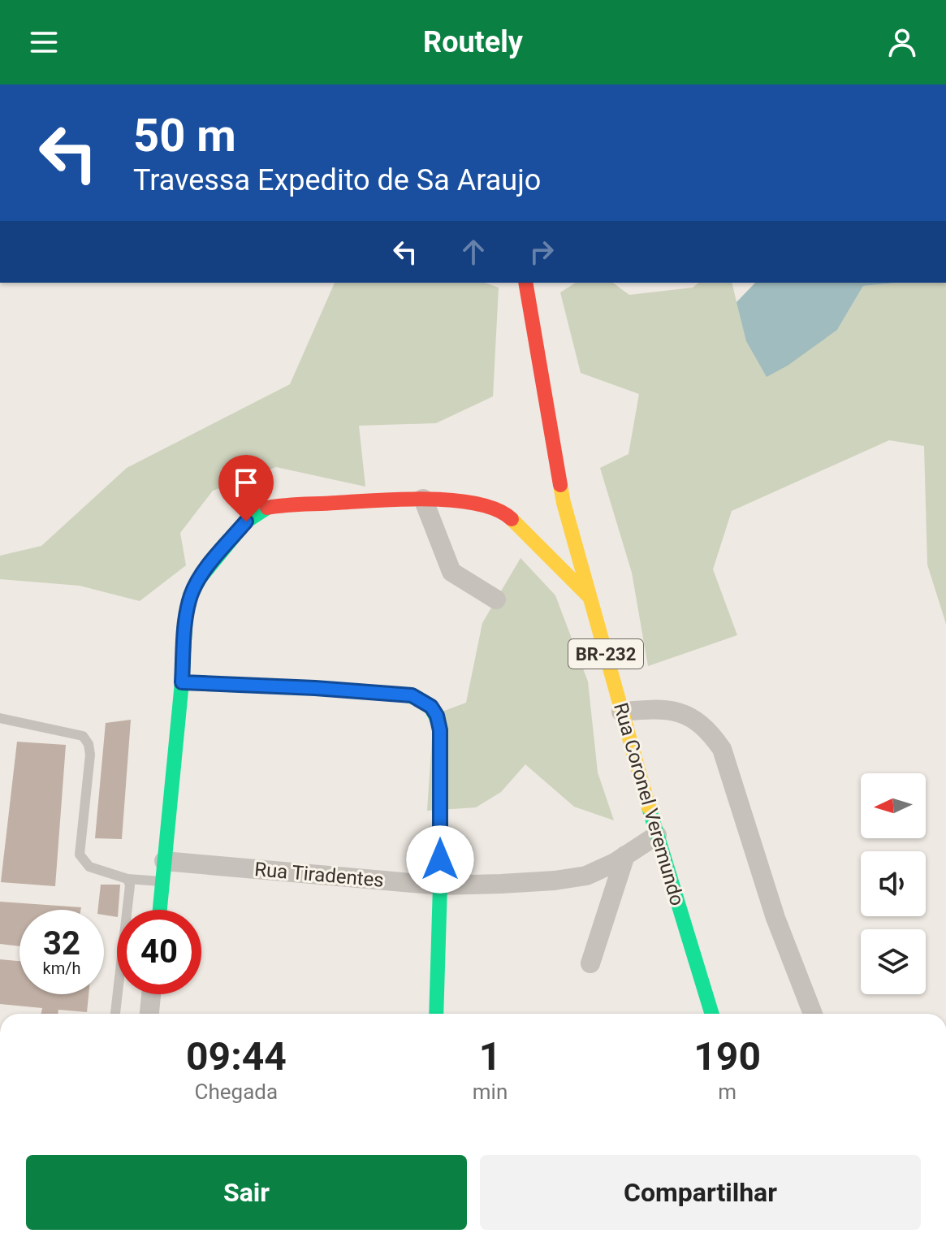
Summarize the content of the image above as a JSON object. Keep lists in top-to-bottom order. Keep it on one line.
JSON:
{"streets":{"main road":["BR-232","Rua Coronel Veremundo"],"street":["Rua Tiradentes"]},"crossings":[["Rua Coronel Veremundo","Rua Tiradentes"]],"north":"left","page":{"header":"Routely","turn":["50 m","Travessa Expedito de Sa Araujo"],"speed":"32 km/h","limit":"40","eta":["09:44","Chegada","1","min","190","m"],"buttons":["Sair","Compartilhar"]}}
